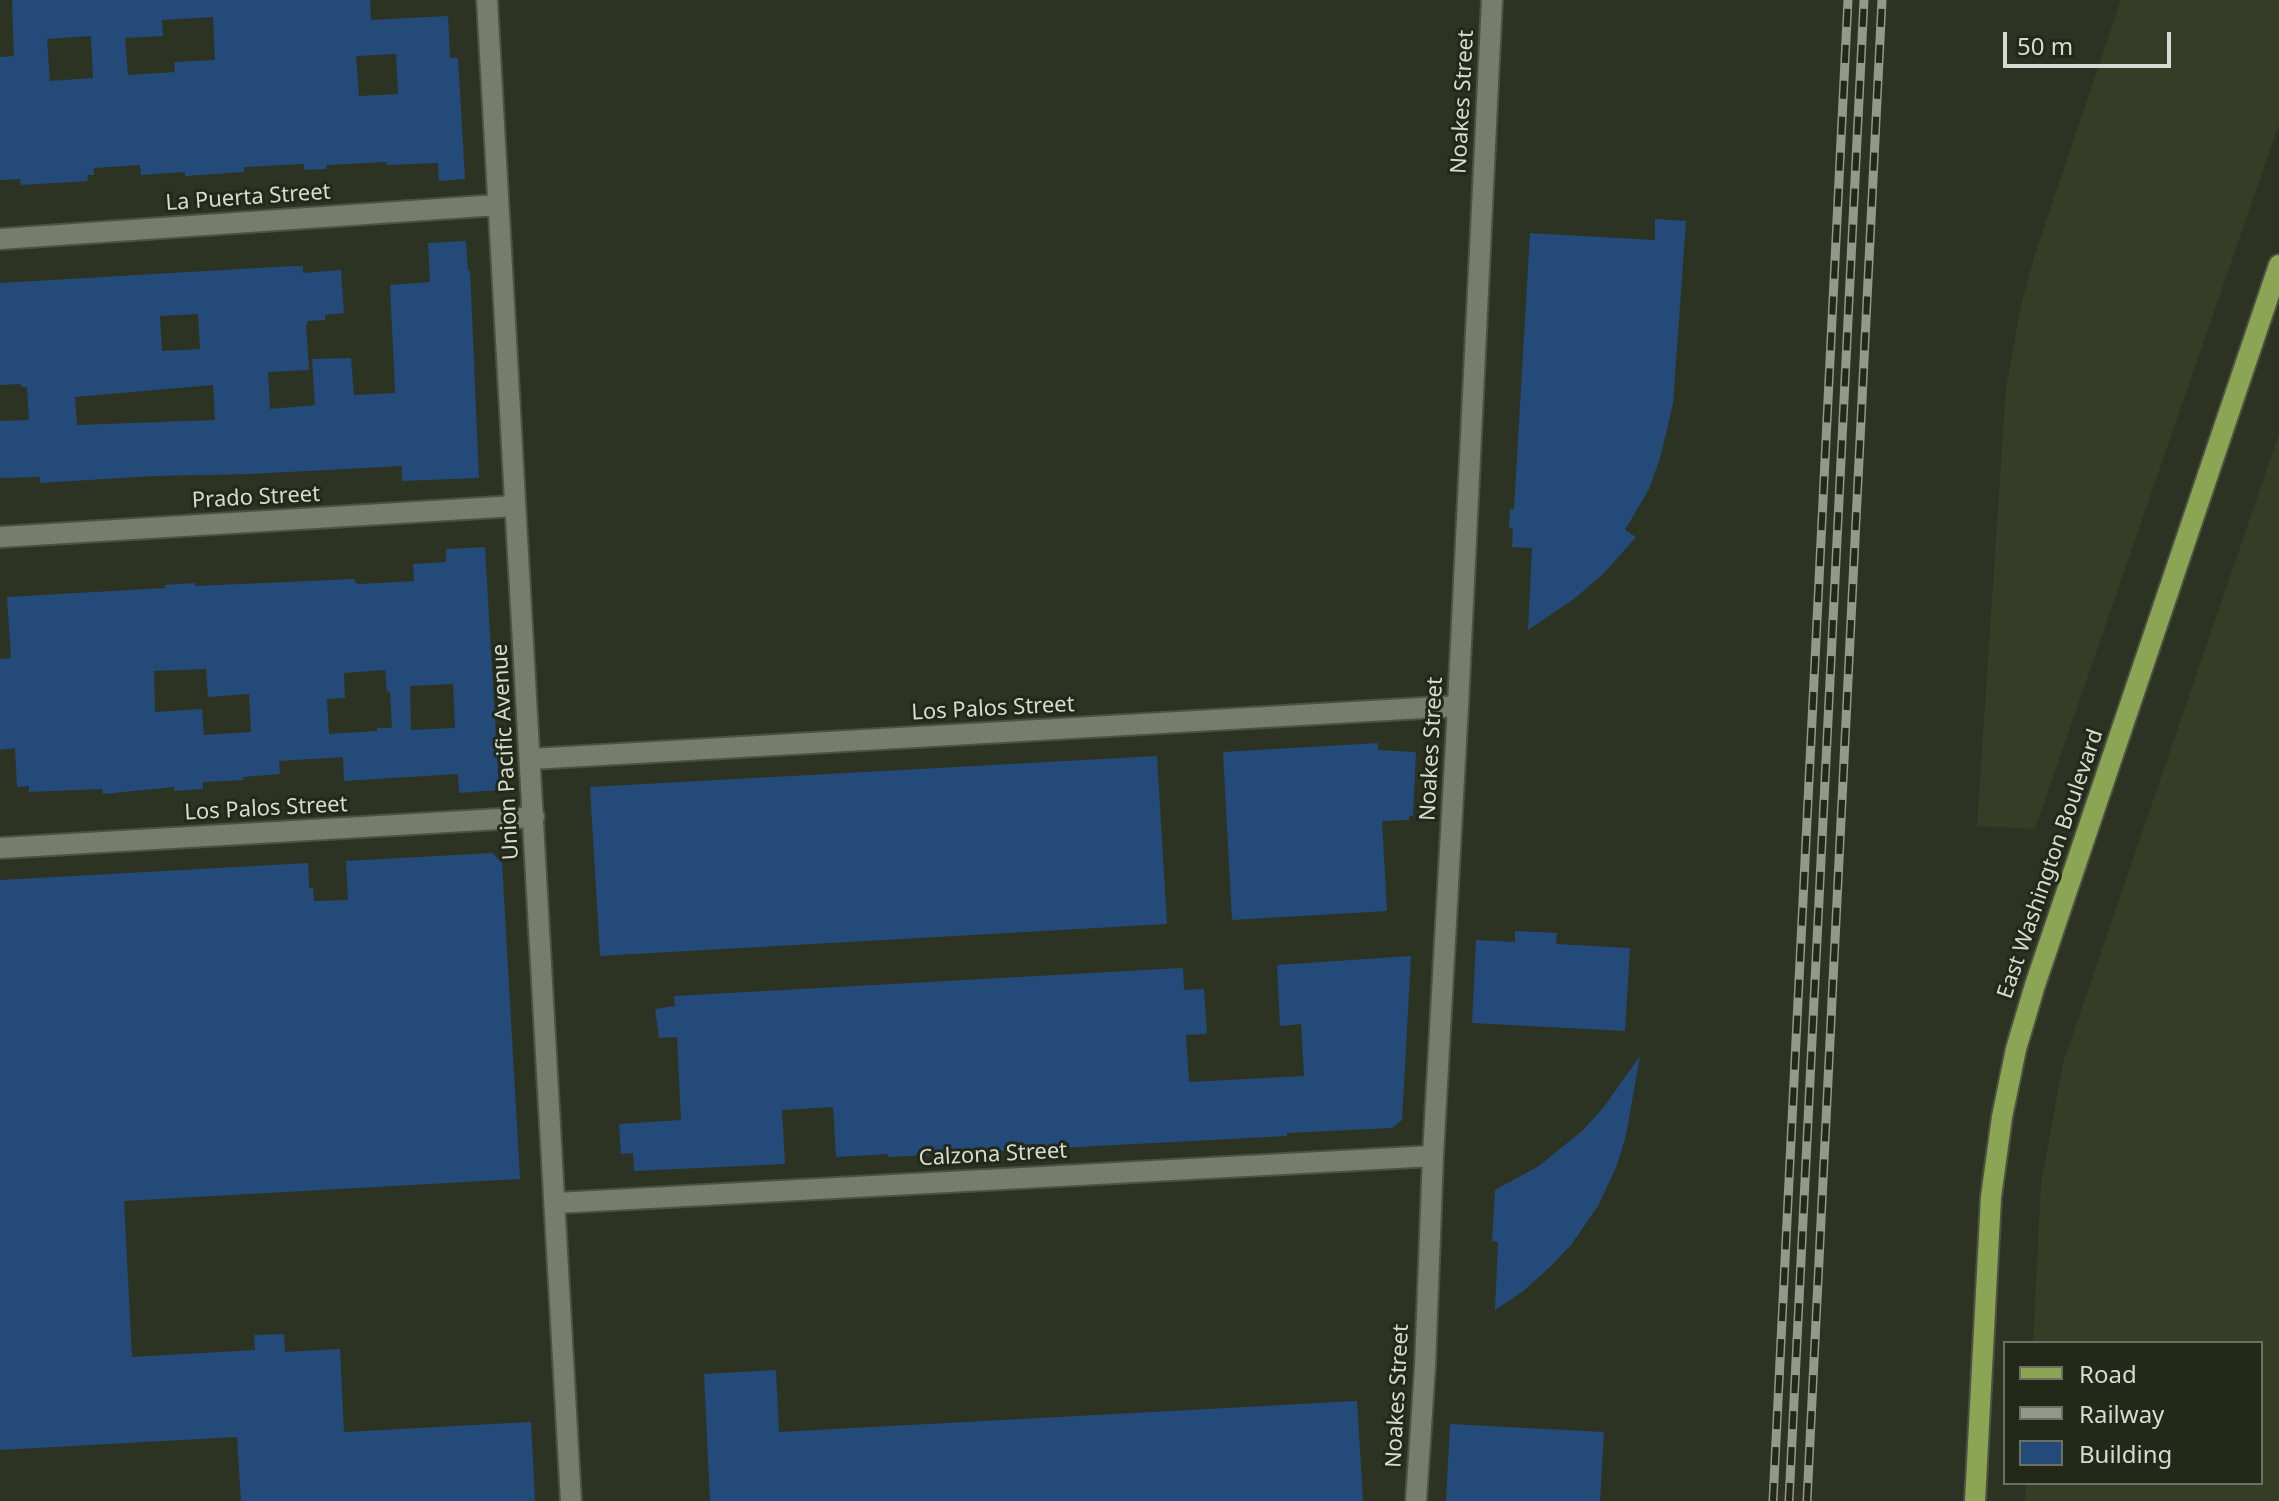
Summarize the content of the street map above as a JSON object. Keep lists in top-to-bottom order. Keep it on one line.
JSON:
{"streets":{"main road":["East Washington Boulevard"],"street":["Noakes Street","La Puerta Street","Prado Street","Los Palos Street","Union Pacific Avenue","Calzona Street"]},"crossings":[["Noakes Street","Los Palos Street"],["Noakes Street","Calzona Street"],["La Puerta Street","Union Pacific Avenue"],["Prado Street","Union Pacific Avenue"],["Los Palos Street","Union Pacific Avenue"],["Union Pacific Avenue","Calzona Street"]],"legend":["Road","Railway","Building"],"scale_bar":"50 m"}
